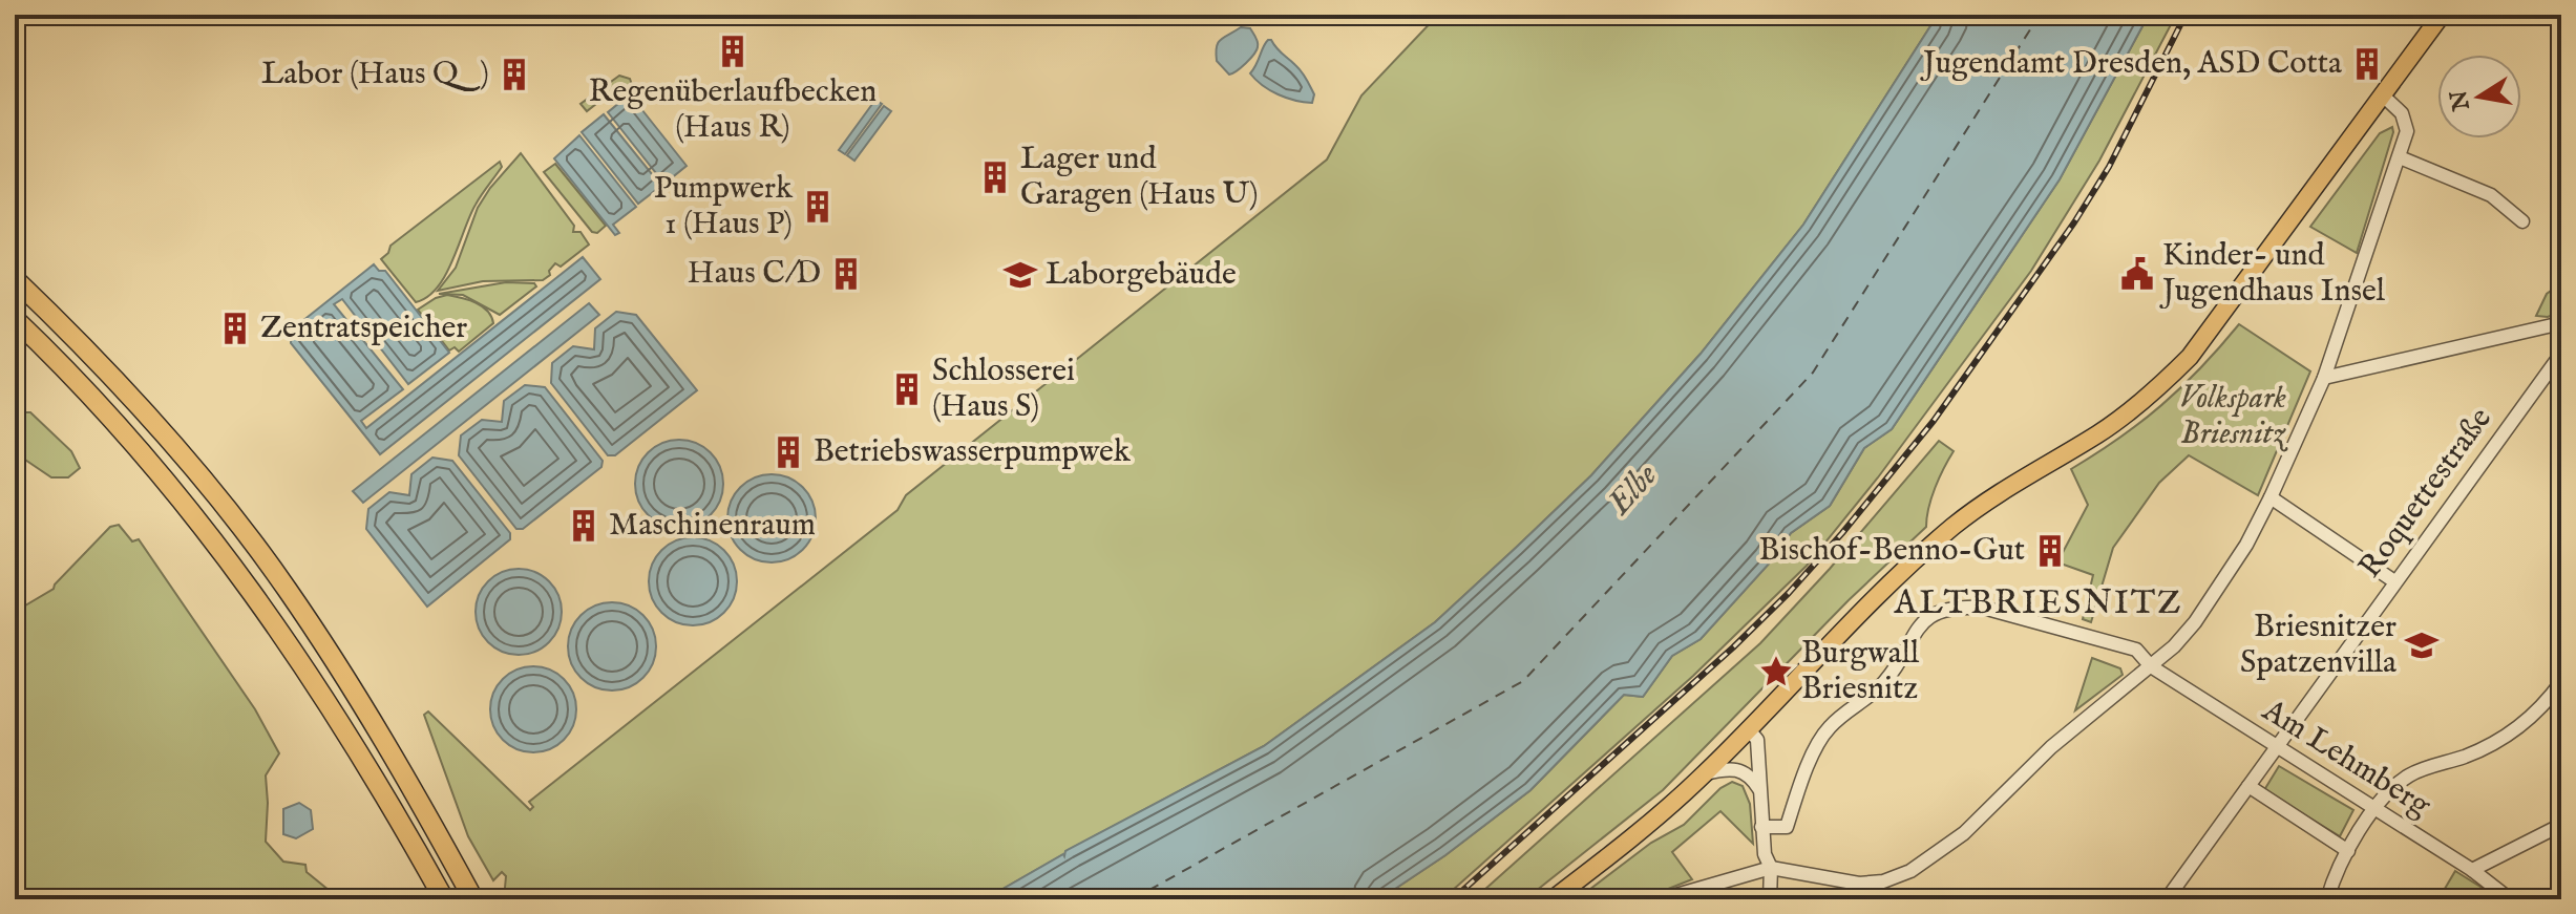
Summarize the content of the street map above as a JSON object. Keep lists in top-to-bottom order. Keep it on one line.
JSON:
{"streets":{"street":["Roquettestraße","Am Lehmberg"]},"crossings":[["Roquettestraße","Am Lehmberg"]],"districts":["ALTBRIESNITZ"],"water":["Elbe"],"parks":["Volkspark Briesnitz"],"places":{"building":["Regenüberlaufbecken (Haus R)","Jugendamt Dresden, ASD Cotta","Labor (Haus Q)","Lager und Garagen (Haus U)","Pumpwerk 1 (Haus P)","Haus C/D","Zentratspeicher","Schlosserei (Haus S)","Betriebswasserpumpwek","Maschinenraum","Bischof-Benno-Gut"],"public building":["Kinder- und Jugendhaus Insel"],"school or university":["Laborgebäude","Briesnitzer Spatzenvilla"],"place":["Burgwall Briesnitz"]},"north":"left"}
